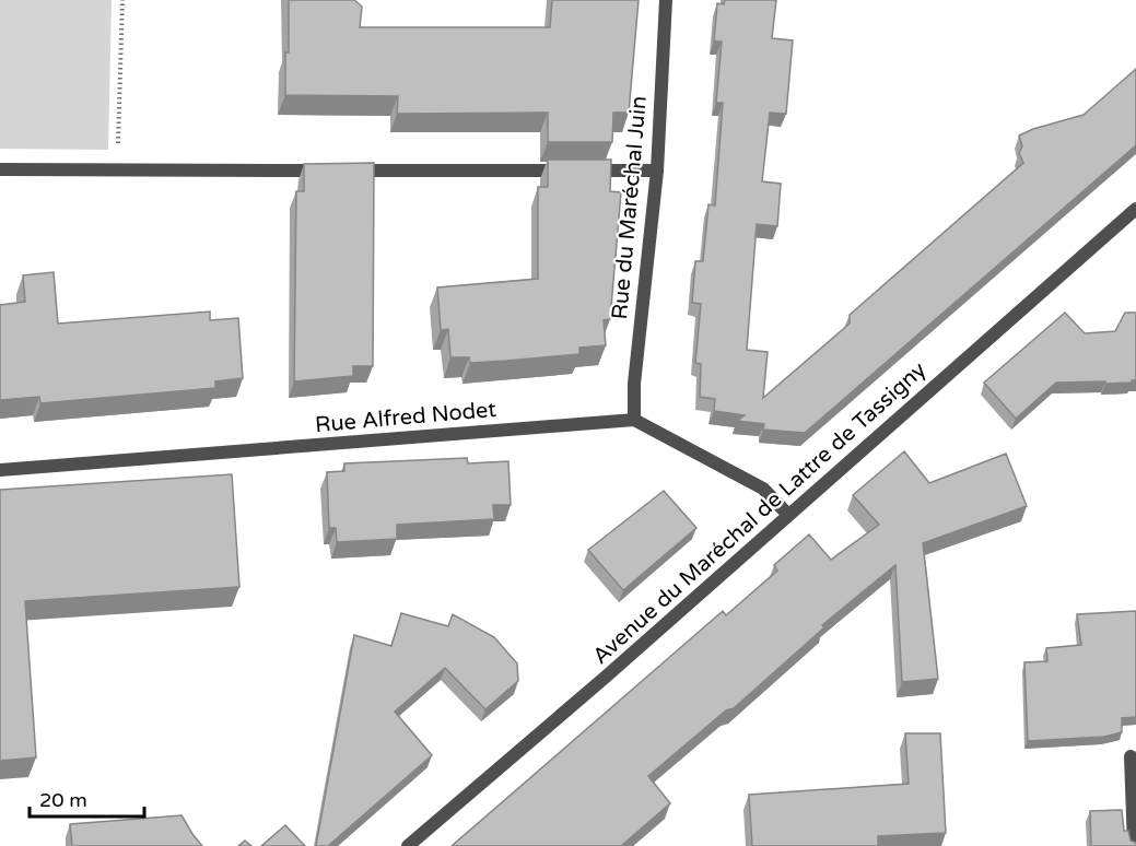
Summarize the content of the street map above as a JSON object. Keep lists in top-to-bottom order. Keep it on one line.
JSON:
{"streets":{"street":["Rue du Maréchal Juin","Rue Alfred Nodet","Avenue du Maréchal de Lattre de Tassigny"]},"crossings":[["Rue du Maréchal Juin","Rue Alfred Nodet"]],"scale_bar":"20 m"}
